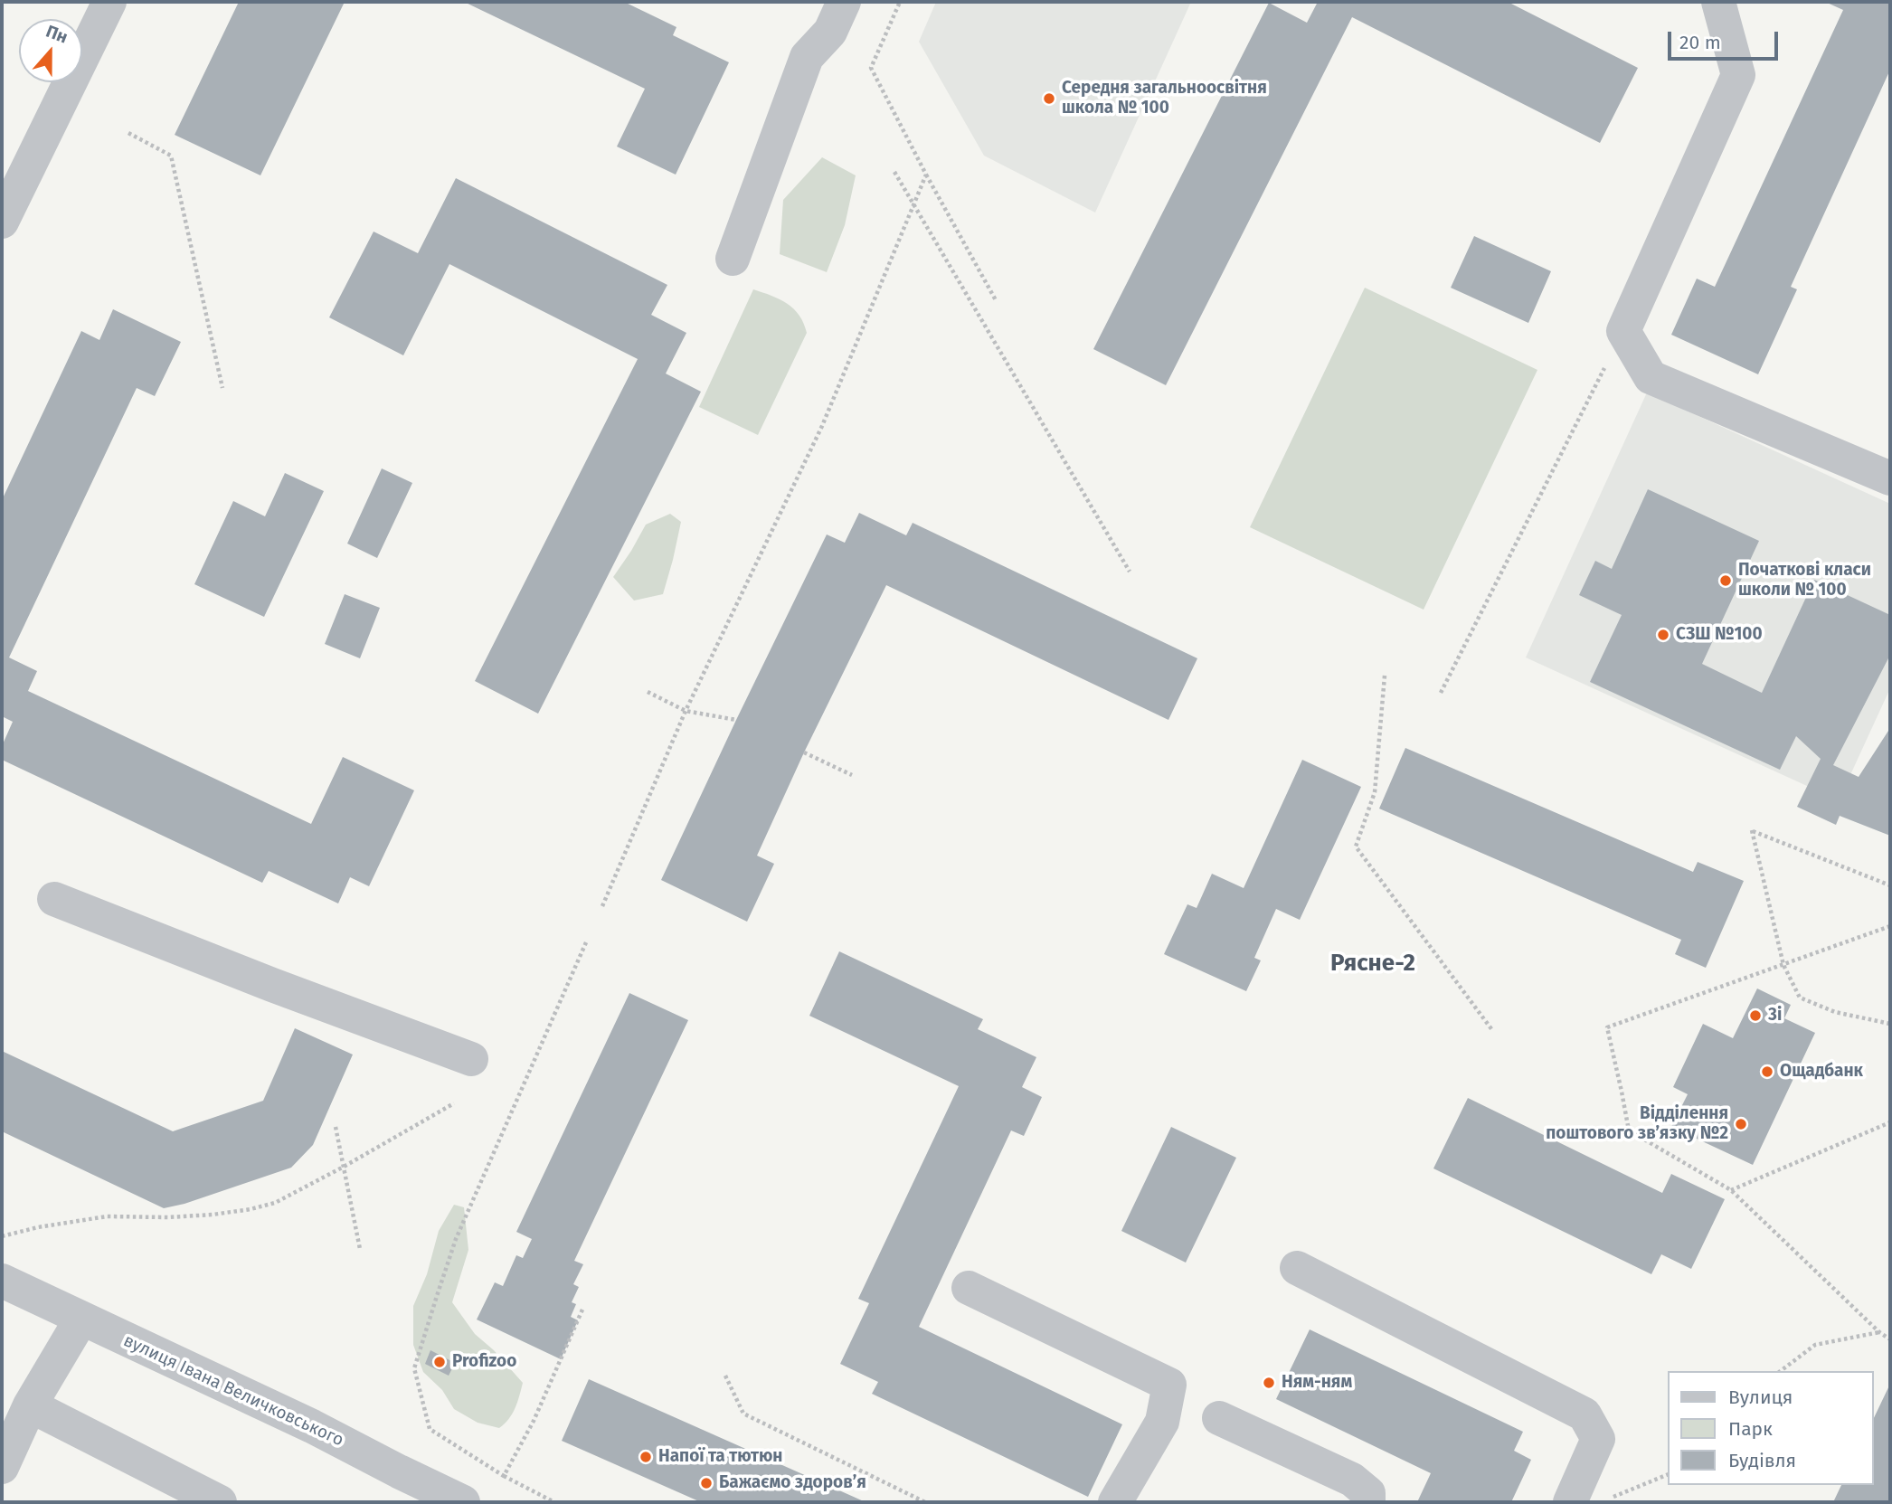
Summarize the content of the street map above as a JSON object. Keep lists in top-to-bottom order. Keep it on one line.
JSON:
{"streets":{"street":["вулиця Івана Величковського"]},"districts":["Рясне-2"],"places":["Середня загальноосвітня школа № 100","Початкові класи школи № 100","СЗШ №100","3і","Ощадбанк","Відділення поштового зв’язку №2","Profizoo","Ням-ням","Напої та тютюн","Бажаємо здоровʼя"],"legend":["Вулиця","Парк","Будівля"],"scale_bar":"20 m","north":"top"}
